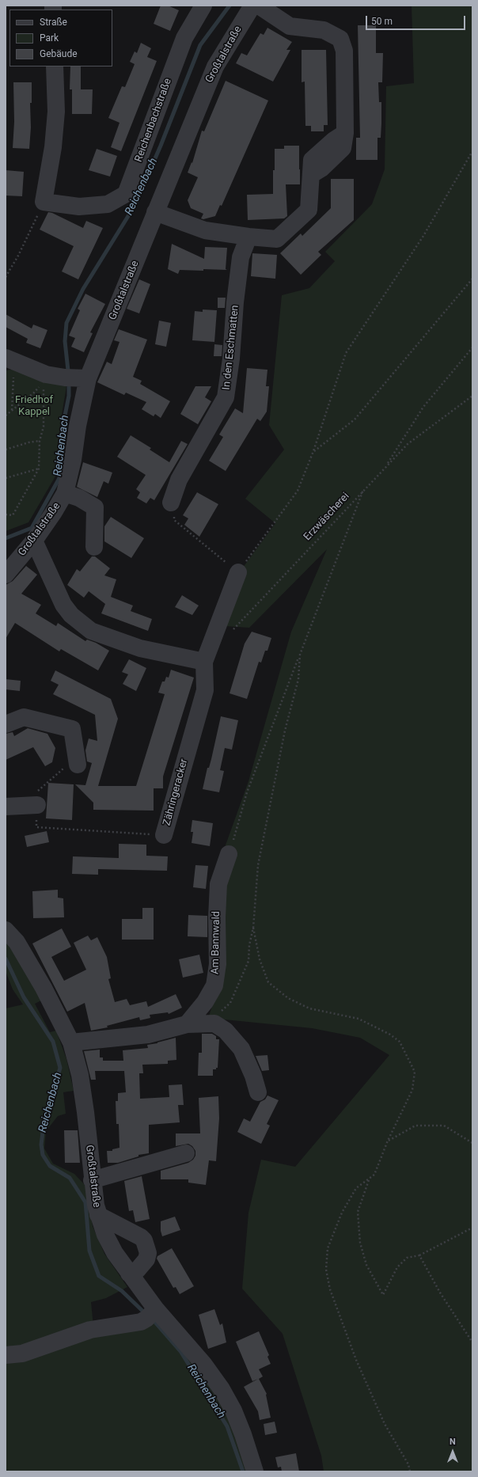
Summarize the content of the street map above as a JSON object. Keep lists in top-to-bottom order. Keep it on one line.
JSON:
{"streets":{"street":["Großtalstraße","Reichenbachstraße","In den Eschmatten","Zähringeracker","Am Bannwald"],"path":["Erzwäscherei"]},"water":["Reichenbach"],"parks":["Friedhof Kappel"],"legend":["Straße","Park","Gebäude"],"scale_bar":"50 m","north":"top"}
